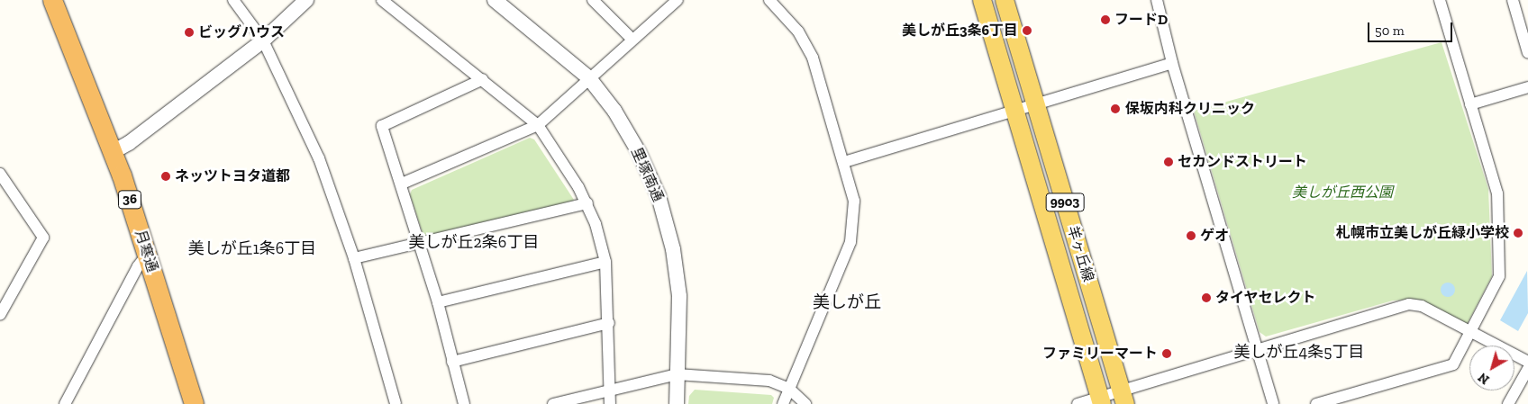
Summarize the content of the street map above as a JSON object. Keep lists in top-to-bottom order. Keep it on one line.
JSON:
{"streets":{"highway":["36","月寒通"],"main road":["9903","羊ヶ丘線"],"street":["里塚南通"]},"districts":["美しが丘2条6丁目","美しが丘1条6丁目","美しが丘","美しが丘4条5丁目"],"parks":["美しが丘西公園"],"places":["フードD","美しが丘3条6丁目","ビッグハウス","保坂内科クリニック","セカンドストリート","ネッツトヨタ道都","札幌市立美しが丘緑小学校","ゲオ","タイヤセレクト","ファミリーマート"],"scale_bar":"50 m","north":"bottom left"}
